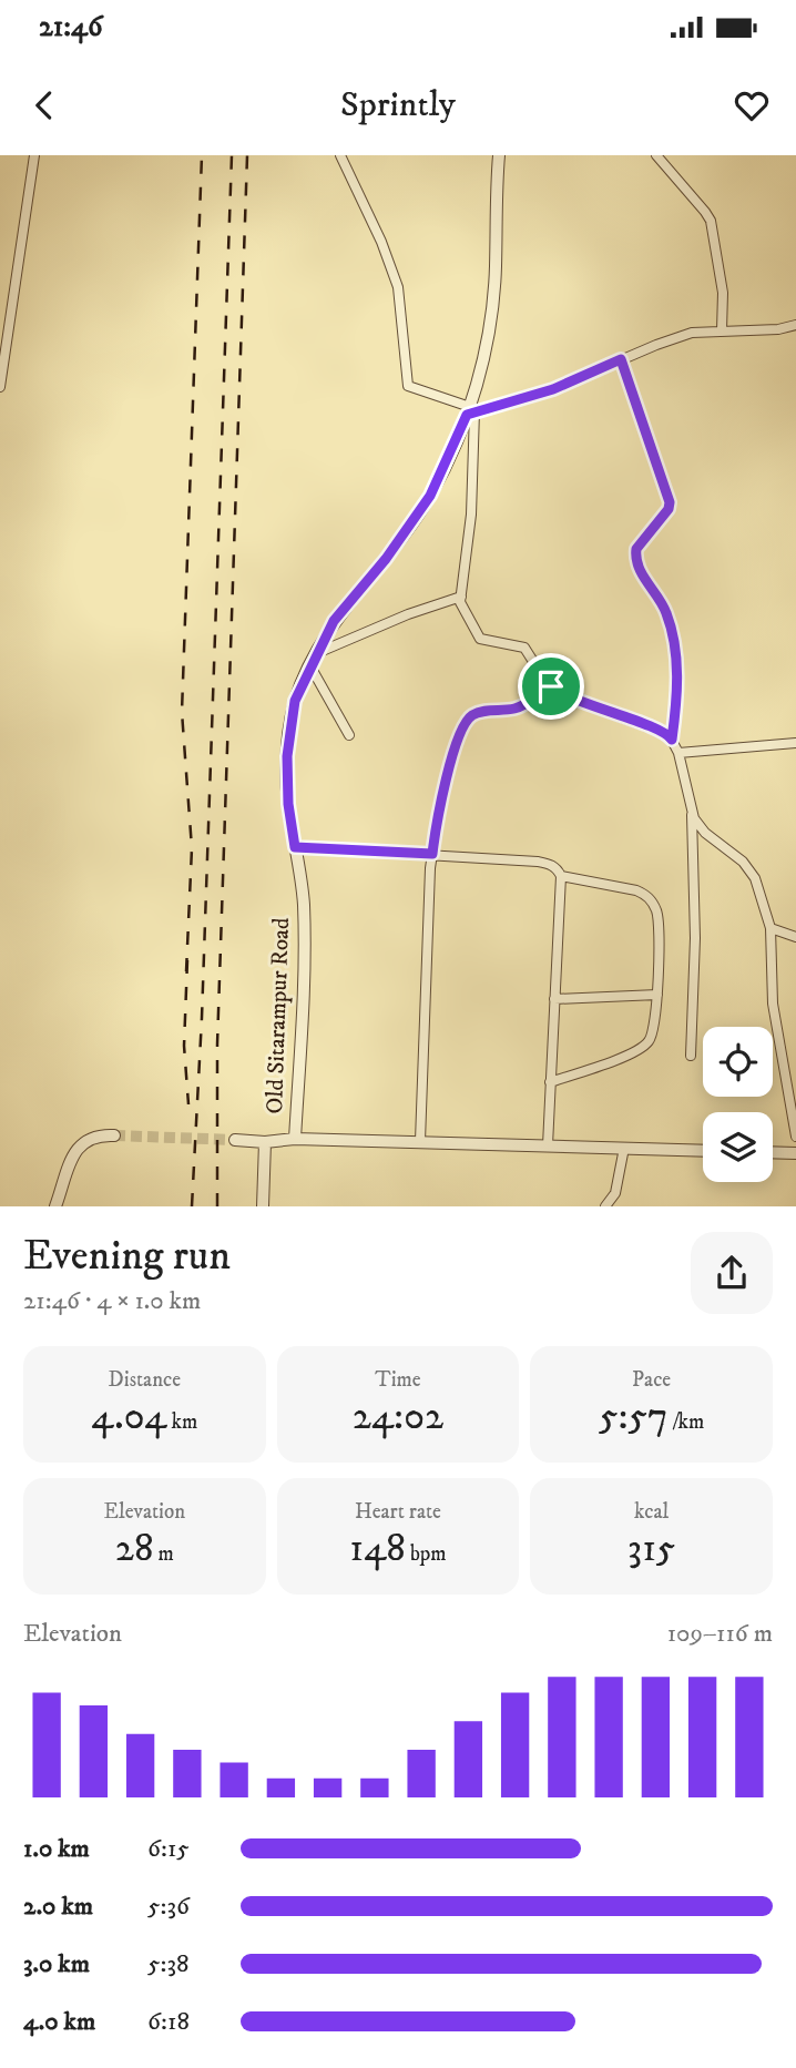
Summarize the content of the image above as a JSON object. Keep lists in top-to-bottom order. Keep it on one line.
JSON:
{"streets":{"street":["Old Sitarampur Road"]},"page":{"status":"21:46","header":"Sprintly","heading":["Evening run","21:46 · 4 × 1.0 km"],"stats":[["Distance","4.04 km"],["Time","24:02"],["Pace","5:57 /km"],["Elevation","28 m"],["Heart rate","148 bpm"],["kcal","315"]],"chart":["Elevation","109–116 m"],"list":[{"name":"1.0 km","note":"6:15"},{"name":"2.0 km","note":"5:36"},{"name":"3.0 km","note":"5:38"},{"name":"4.0 km","note":"6:18"}]}}
